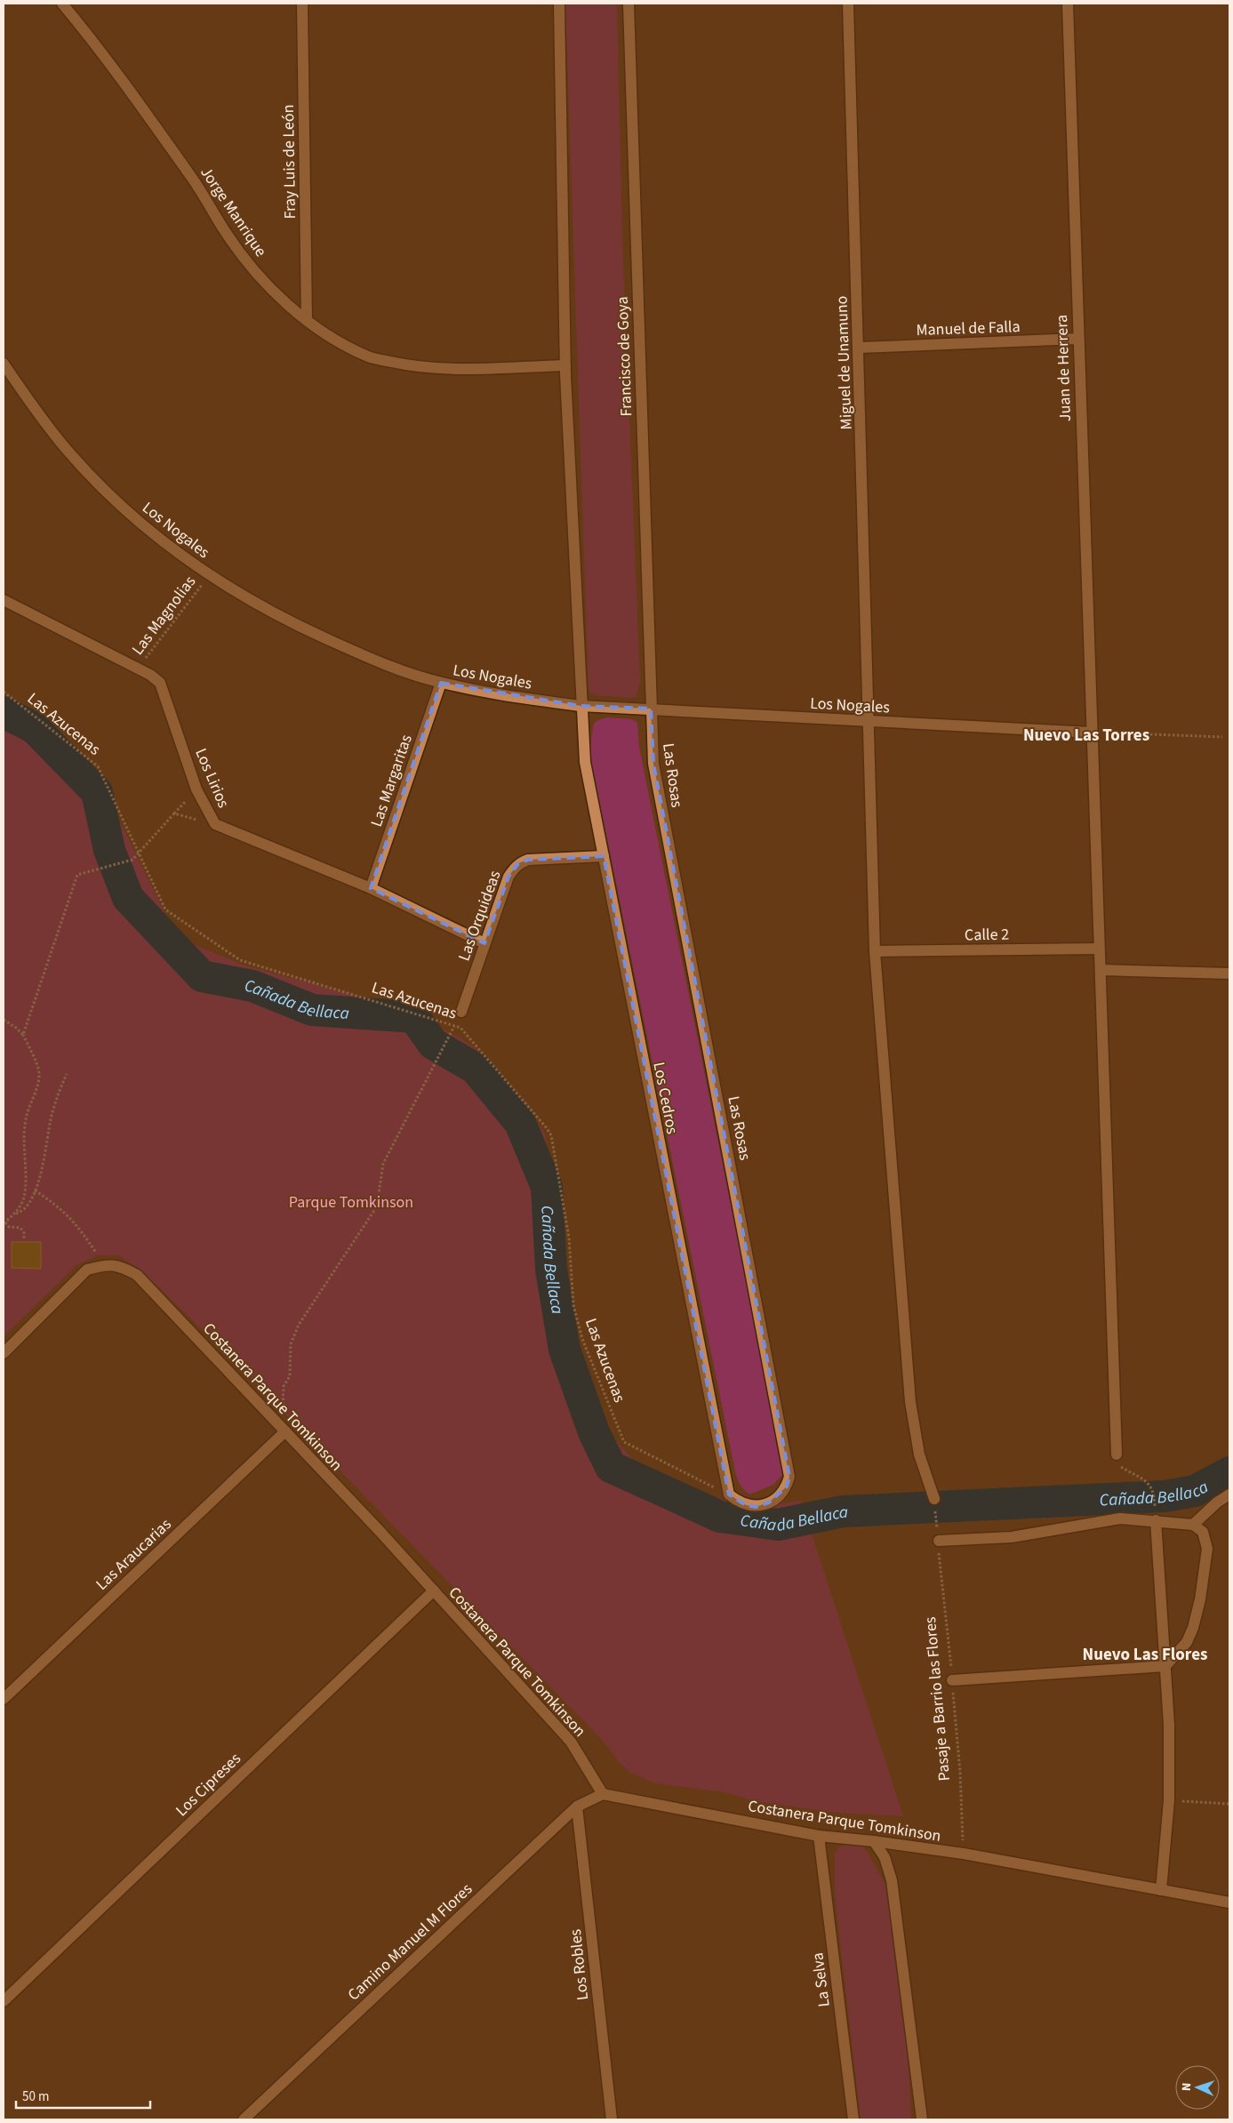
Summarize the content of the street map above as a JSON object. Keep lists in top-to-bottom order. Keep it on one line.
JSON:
{"streets":{"street":["Fray Luis de León","Jorge Manrique","Manuel de Falla","Francisco de Goya","Miguel de Unamuno","Juan de Herrera","Los Nogales","Las Rosas","Los Lirios","Las Margaritas","Las Orquideas","Calle 2","Los Cedros","Costanera Parque Tomkinson","Las Araucarias","Los Cipreses","Camino Manuel M Flores","Los Robles","La Selva"],"path":["Las Magnolias","Las Azucenas","Pasaje a Barrio las Flores"]},"crossings":[["Fray Luis de León","Jorge Manrique"],["Manuel de Falla","Miguel de Unamuno"],["Manuel de Falla","Juan de Herrera"],["Francisco de Goya","Los Nogales"],["Francisco de Goya","Las Rosas"],["Miguel de Unamuno","Los Nogales"],["Miguel de Unamuno","Calle 2"],["Juan de Herrera","Los Nogales"],["Juan de Herrera","Calle 2"],["Los Nogales","Las Magnolias"],["Los Nogales","Las Rosas"],["Los Nogales","Las Margaritas"],["Los Nogales","Los Cedros"],["Las Magnolias","Los Lirios"],["Las Azucenas","Las Rosas"],["Las Azucenas","Los Cedros"],["Las Rosas","Los Cedros"],["Los Lirios","Las Margaritas"],["Los Lirios","Las Orquideas"],["Las Orquideas","Los Cedros"],["Costanera Parque Tomkinson","Las Araucarias"],["Costanera Parque Tomkinson","Pasaje a Barrio las Flores"],["Costanera Parque Tomkinson","Los Cipreses"],["Costanera Parque Tomkinson","Camino Manuel M Flores"],["Costanera Parque Tomkinson","La Selva"],["Camino Manuel M Flores","Los Robles"]],"districts":["Nuevo Las Torres","Nuevo Las Flores"],"water":["Cañada Bellaca"],"parks":["Parque Tomkinson"],"scale_bar":"50 m","north":"left"}
